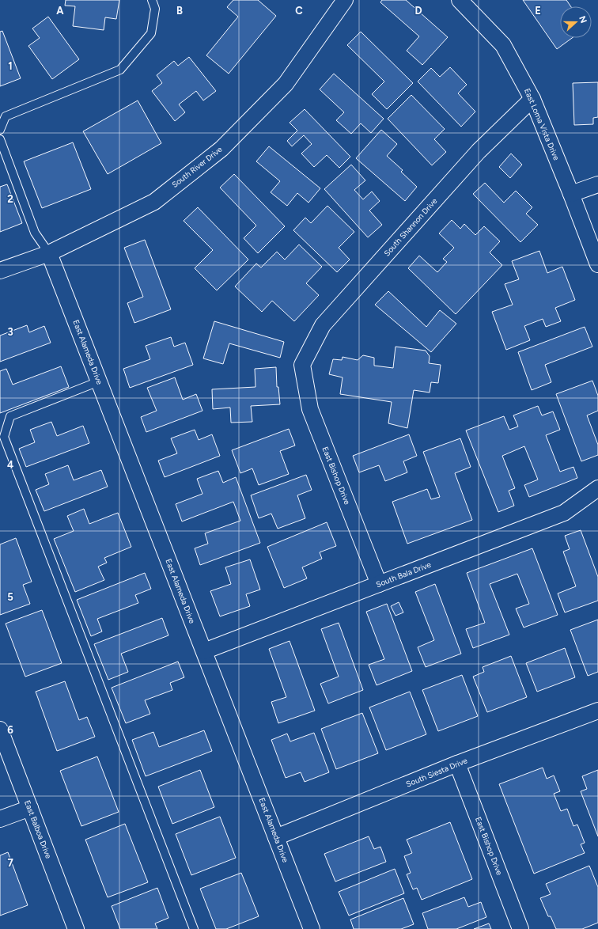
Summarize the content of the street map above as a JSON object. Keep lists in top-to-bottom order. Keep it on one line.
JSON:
{"streets":{"street":["East Loma Vista Drive","South River Drive","South Shannon Drive","East Alameda Drive","East Bishop Drive","South Bala Drive","South Siesta Drive","East Balboa Drive"]},"crossings":[["East Loma Vista Drive","South Shannon Drive"],["South River Drive","East Alameda Drive"],["South Shannon Drive","East Bishop Drive"],["East Alameda Drive","South Bala Drive"],["East Alameda Drive","South Siesta Drive"],["East Bishop Drive","South Bala Drive"],["East Bishop Drive","South Siesta Drive"]],"north":"right","grid":{"columns":["A","B","C","D","E"],"rows":["1","2","3","4","5","6","7"]}}
